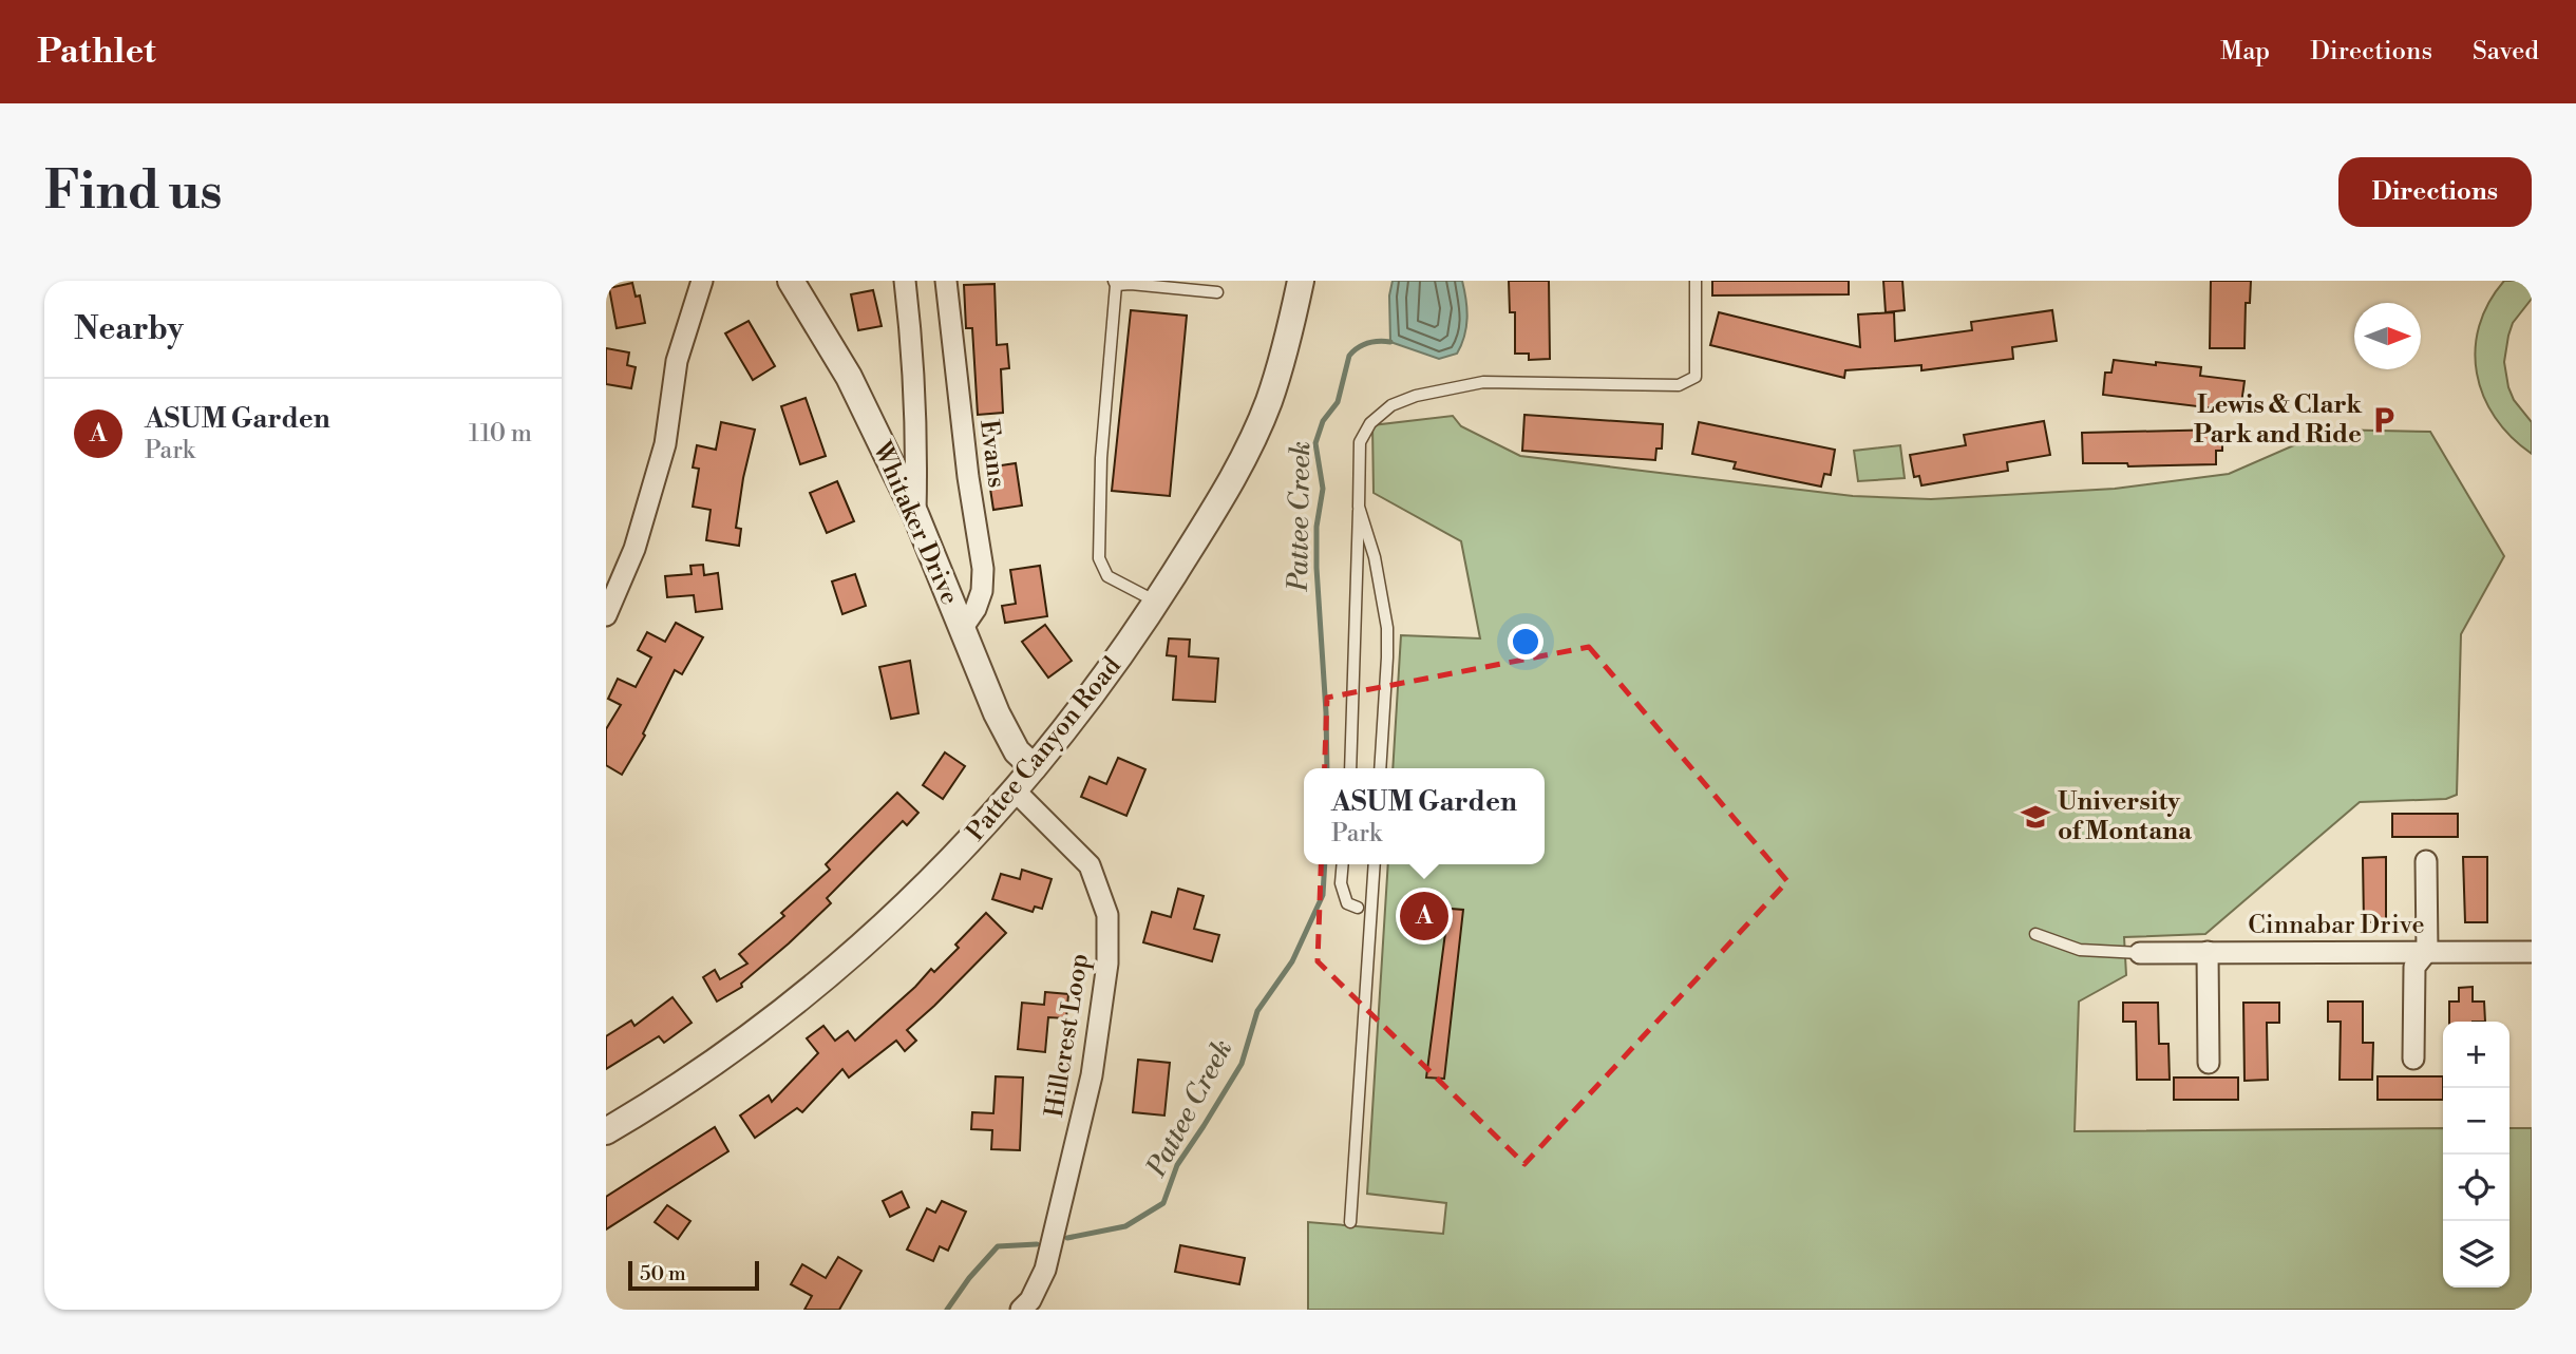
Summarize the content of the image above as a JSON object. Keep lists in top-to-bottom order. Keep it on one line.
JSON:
{"streets":{"street":["Evans","Whitaker Drive","Pattee Canyon Road","Cinnabar Drive","Hillcrest Loop"]},"crossings":[["Evans","Whitaker Drive"],["Whitaker Drive","Pattee Canyon Road"],["Pattee Canyon Road","Hillcrest Loop"]],"water":["Pattee Creek"],"places":{"parking":["Lewis & Clark Park and Ride"],"school or university":["University of Montana"]},"scale_bar":"50 m","north":"right","page":{"header":"Pathlet","nav":["Map","Directions","Saved"],"buttons":"Directions","title":"Find us","heading":"Nearby","list":[{"mark":"A","name":"ASUM Garden","note":"Park","value":"110 m"}],"popup":["ASUM Garden","Park"],"pins":"A","map_buttons":["+","−"],"scale":"50 m"}}
